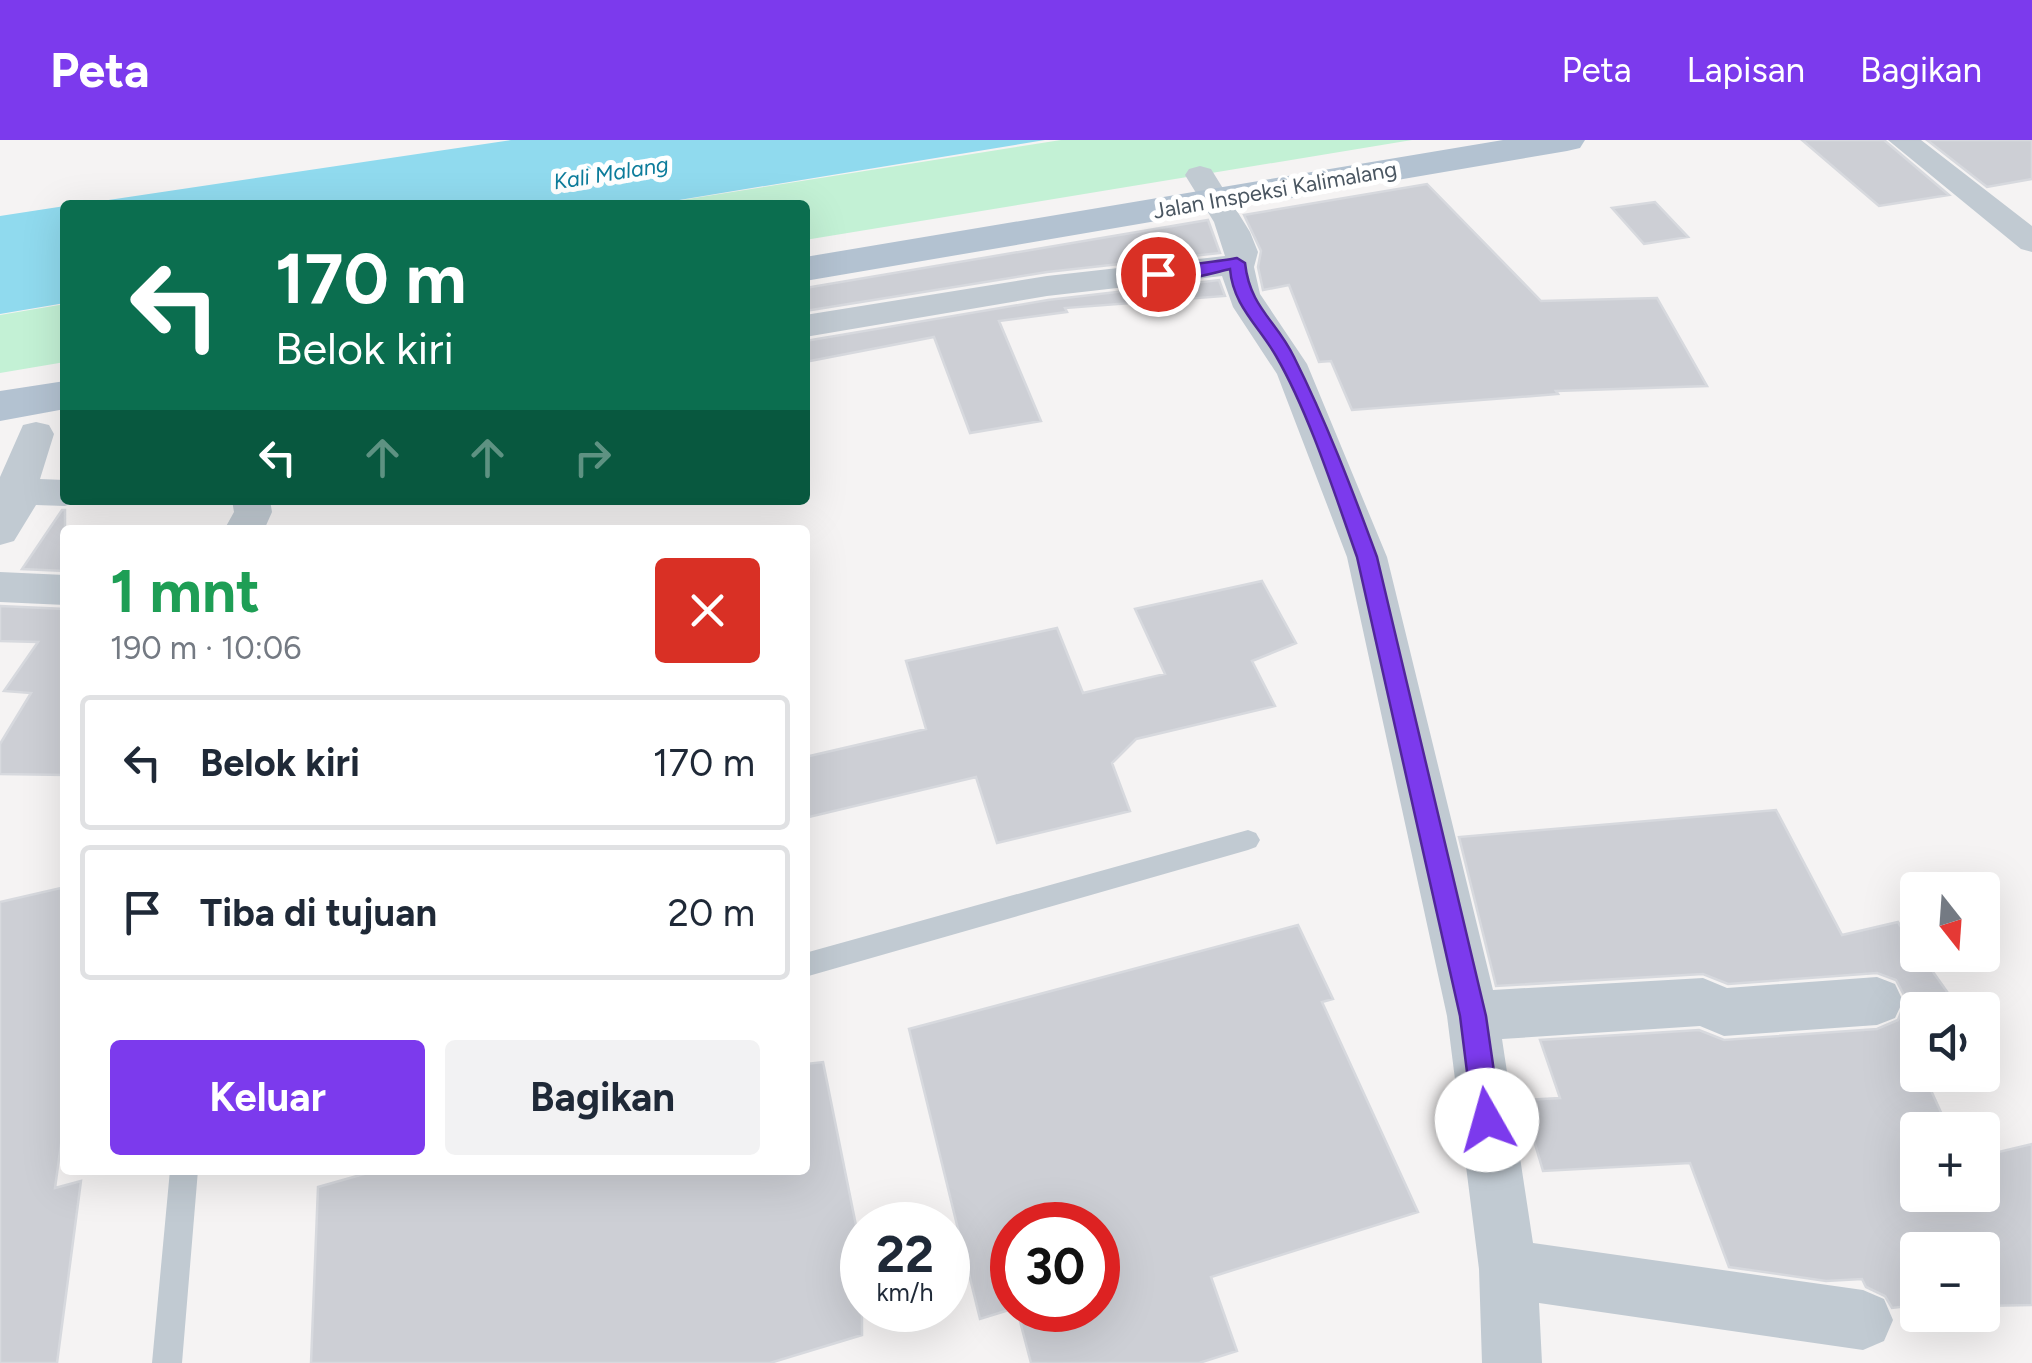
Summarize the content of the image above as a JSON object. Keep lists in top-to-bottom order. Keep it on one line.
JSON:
{"streets":{"main road":["Jalan Inspeksi Kalimalang"]},"water":["Kali Malang"],"north":"bottom","page":{"header":"Peta","nav":["Peta","Lapisan","Bagikan"],"turn":["170 m","Belok kiri"],"heading":["1 mnt","190 m · 10:06"],"list":[{"name":"Belok kiri","value":"170 m"},{"name":"Tiba di tujuan","value":"20 m"}],"map_buttons":["+","−"],"buttons":["Keluar","Bagikan"],"speed":"22 km/h","limit":"30"}}
